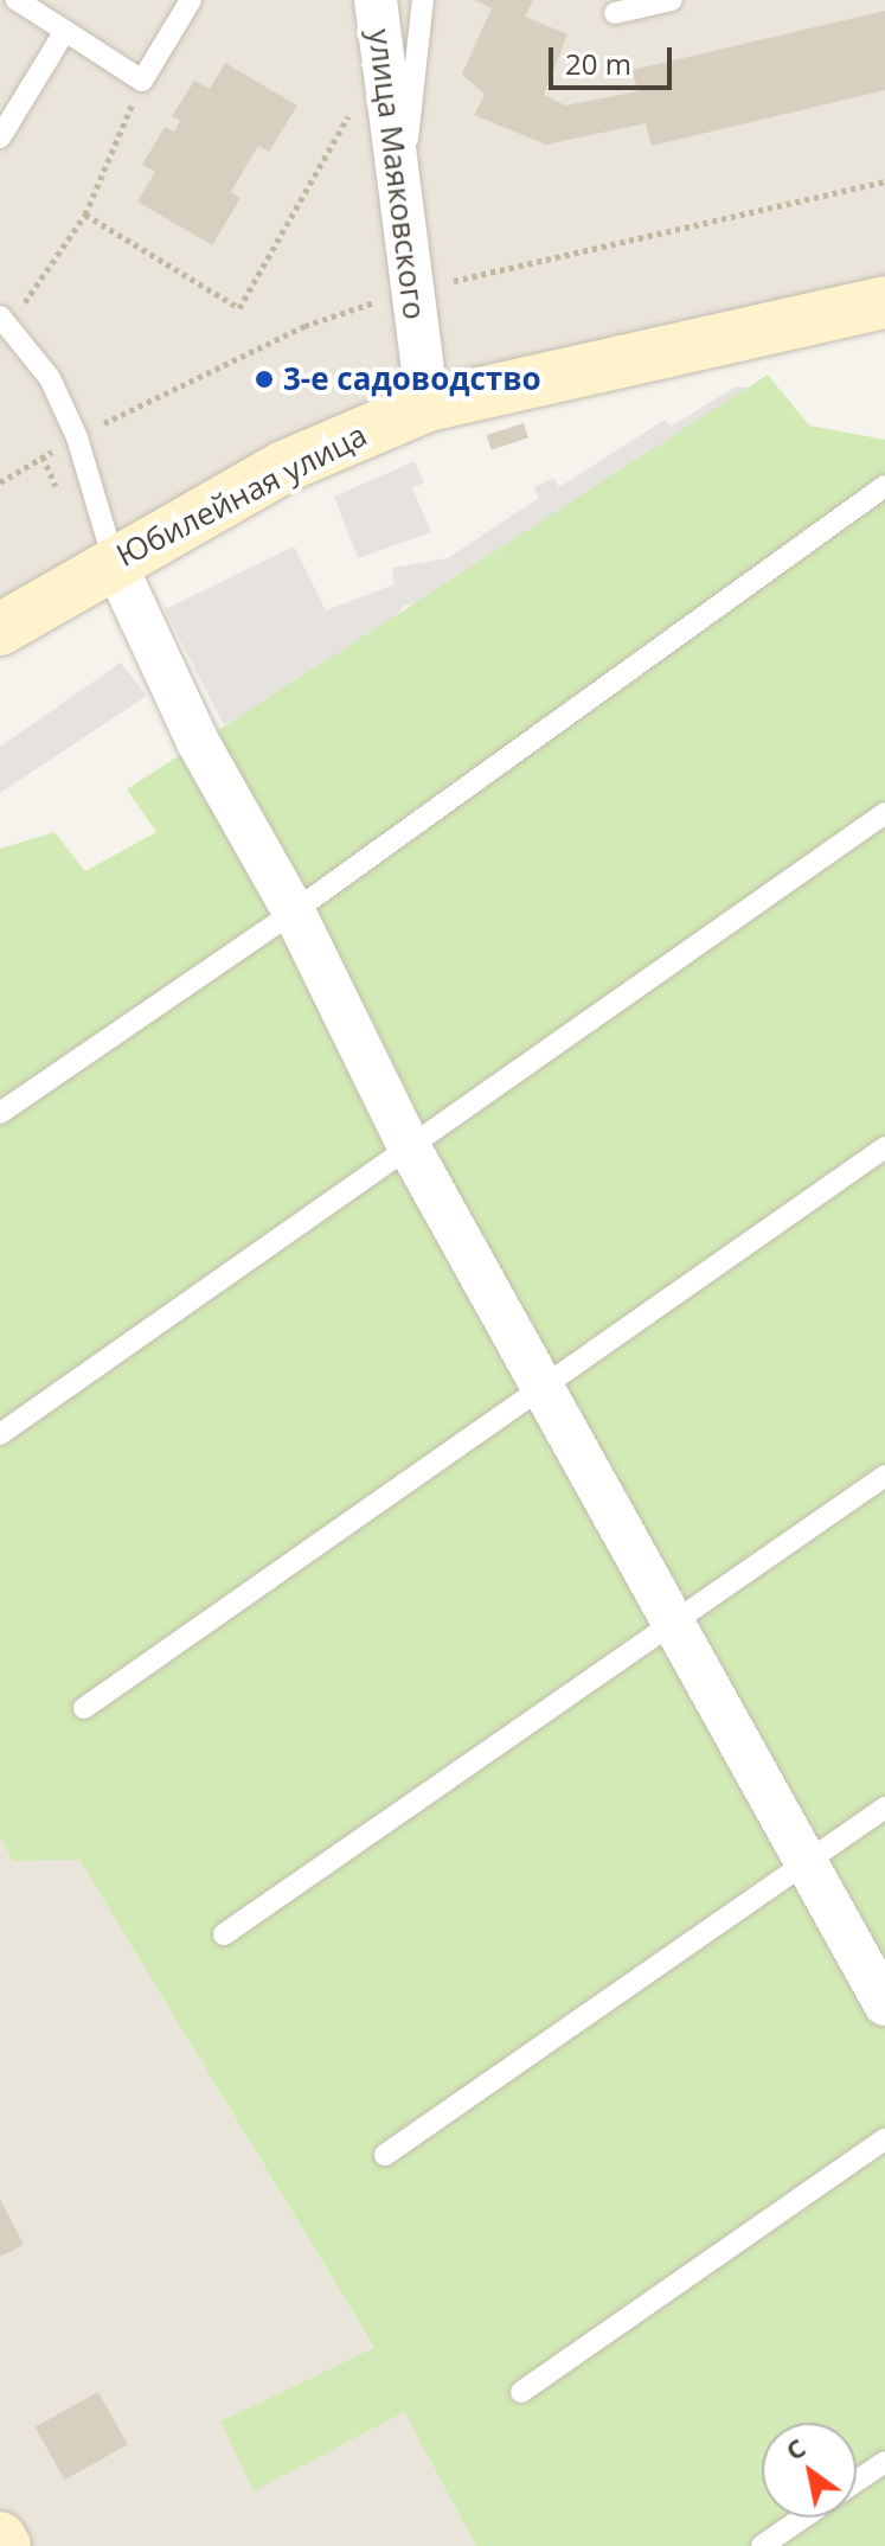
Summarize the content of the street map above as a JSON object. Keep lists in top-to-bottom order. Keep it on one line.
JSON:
{"streets":{"street":["улица Маяковского","Юбилейная улица"]},"crossings":[["улица Маяковского","Юбилейная улица"]],"places":["3-е садоводство"],"scale_bar":"20 m","north":"top left"}
